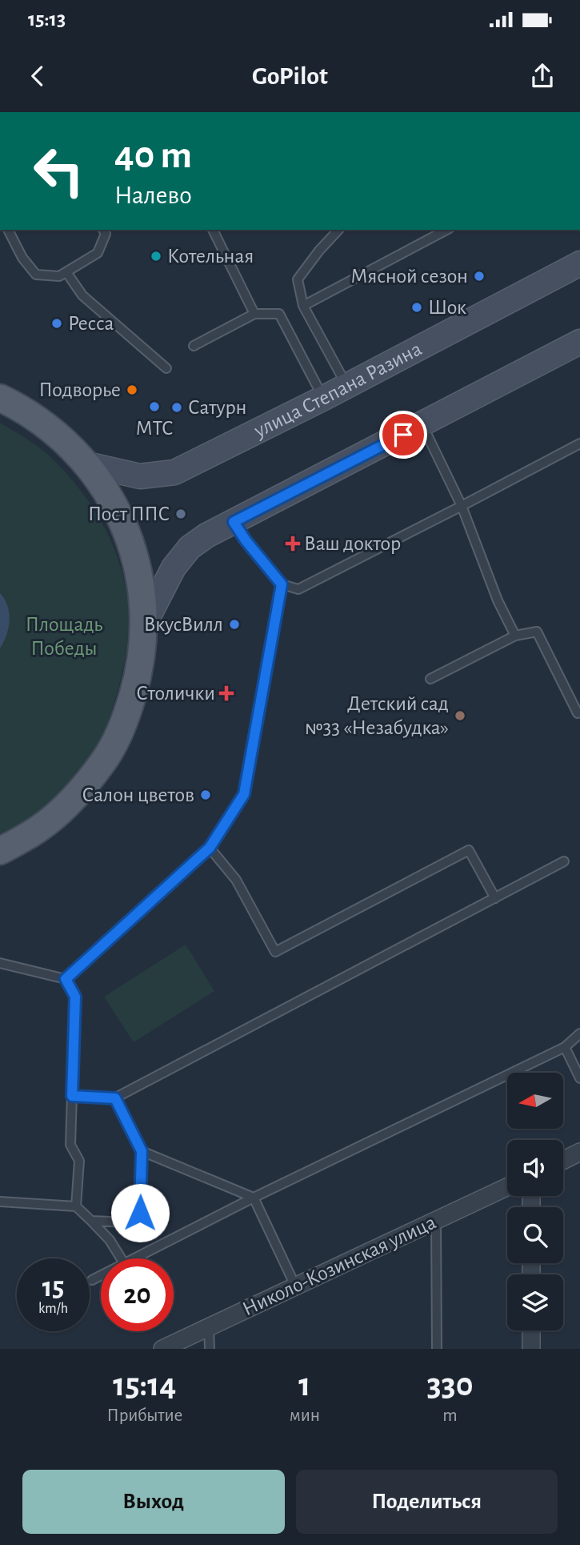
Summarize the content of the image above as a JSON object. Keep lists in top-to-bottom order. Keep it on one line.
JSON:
{"streets":{"main road":["улица Степана Разина"],"street":["Николо-Козинская улица"]},"parks":["Площадь Победы"],"places":{"other":["Котельная","Мясной сезон","Шок","Ресса","Подворье","МТС","Сатурн","Пост ППС","ВкусВилл","Детский сад №33 «Незабудка»","Салон цветов"],"health":["Ваш доктор","Столички"]},"north":"left","page":{"status":"15:13","header":"GoPilot","turn":["40 m","Налево"],"speed":"15 km/h","limit":"20","eta":["15:14","Прибытие","1","мин","330","m"],"buttons":["Выход","Поделиться"]}}
